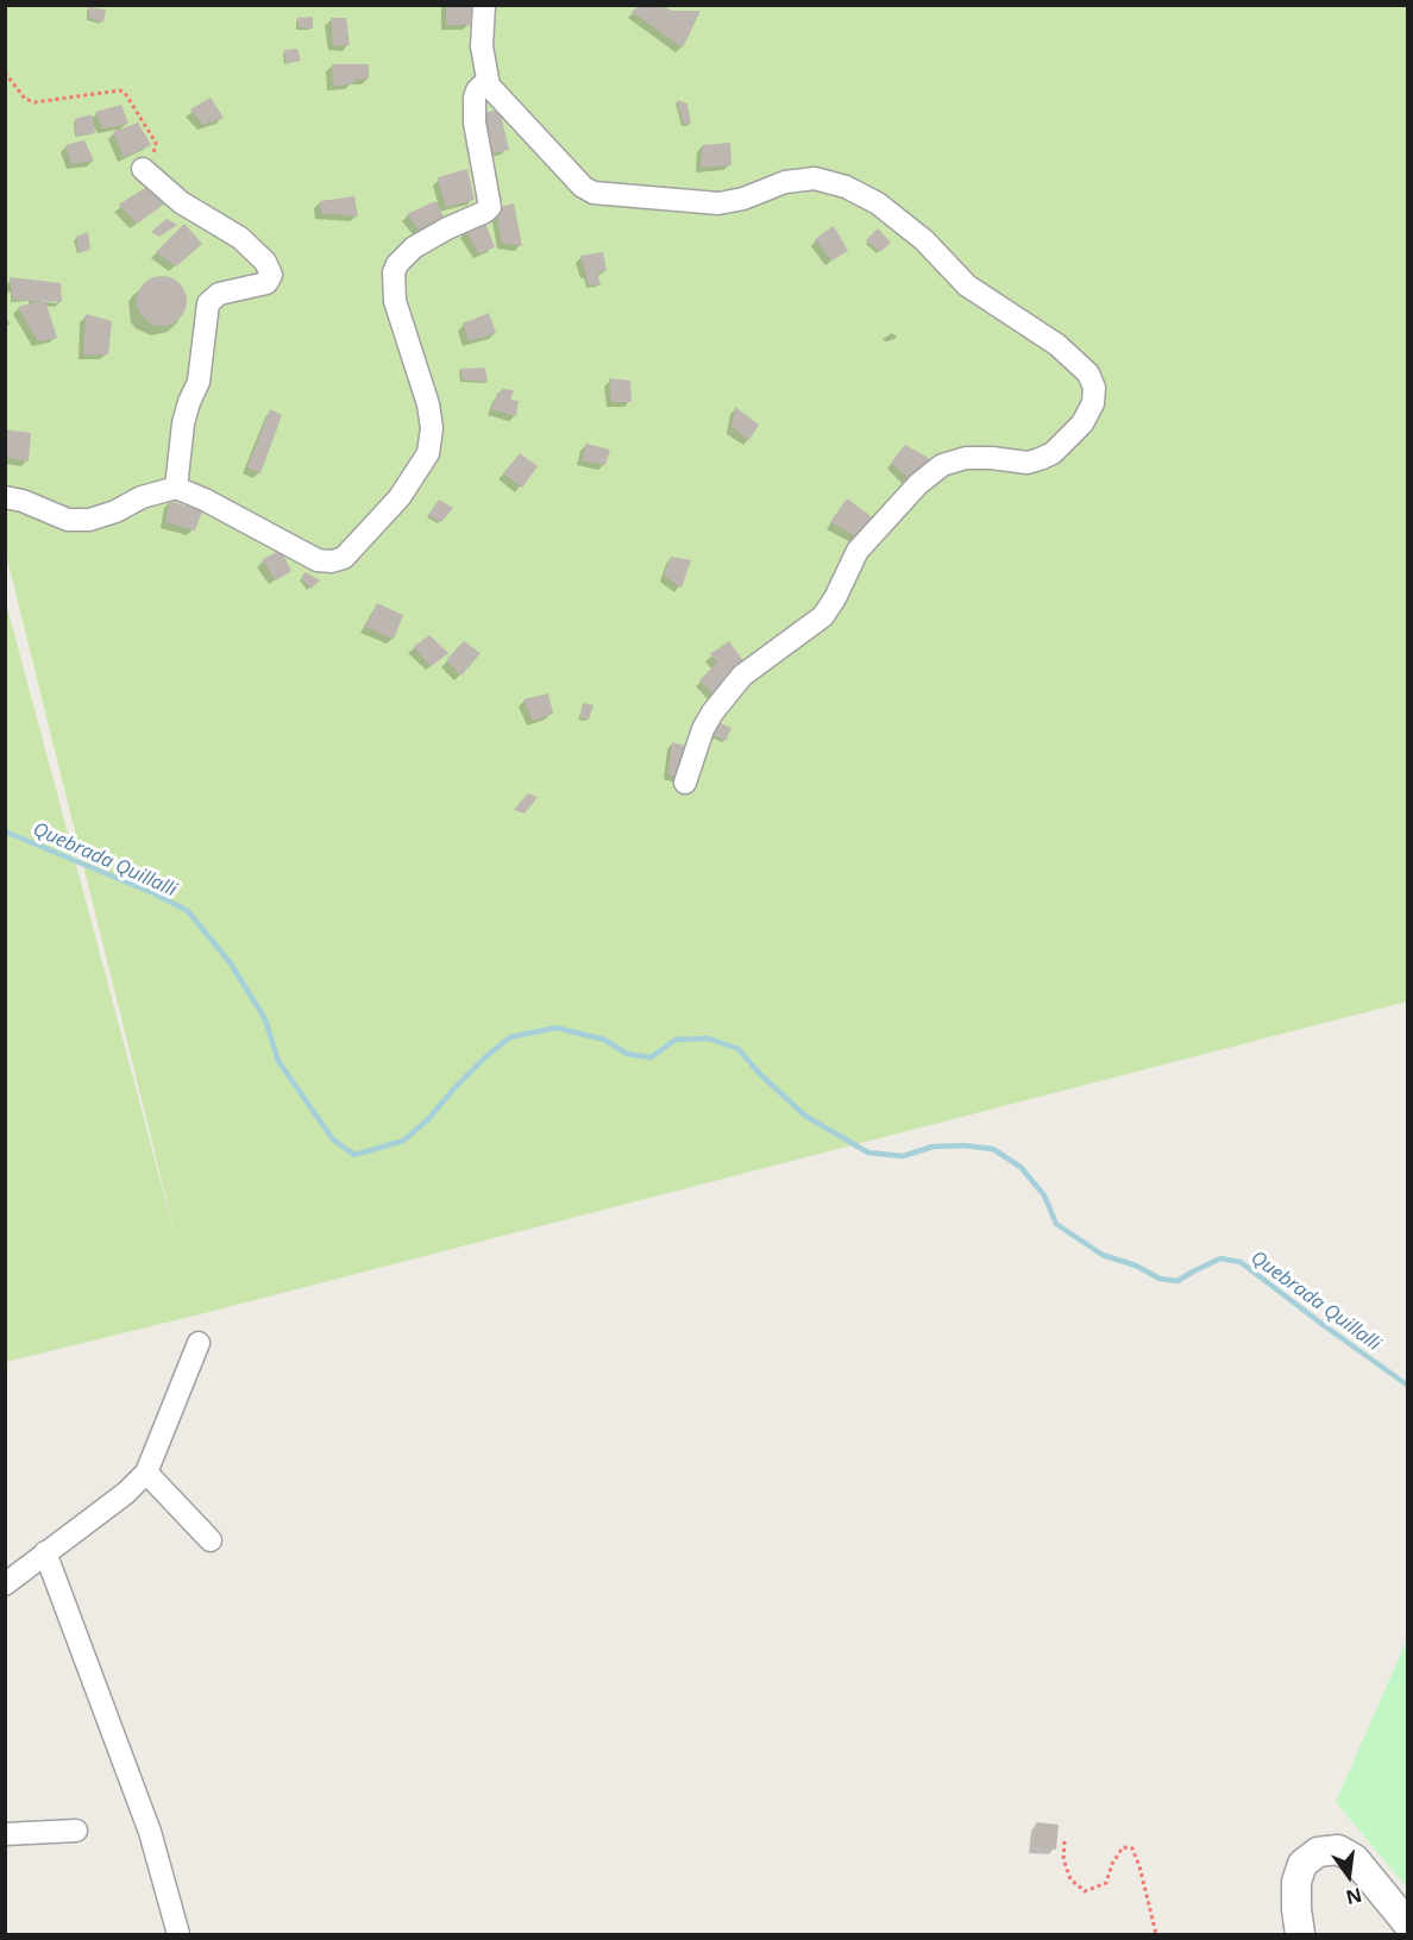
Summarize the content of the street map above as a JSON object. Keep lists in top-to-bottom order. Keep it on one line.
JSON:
{"water":["Quebrada Quillalli"],"north":"bottom"}
